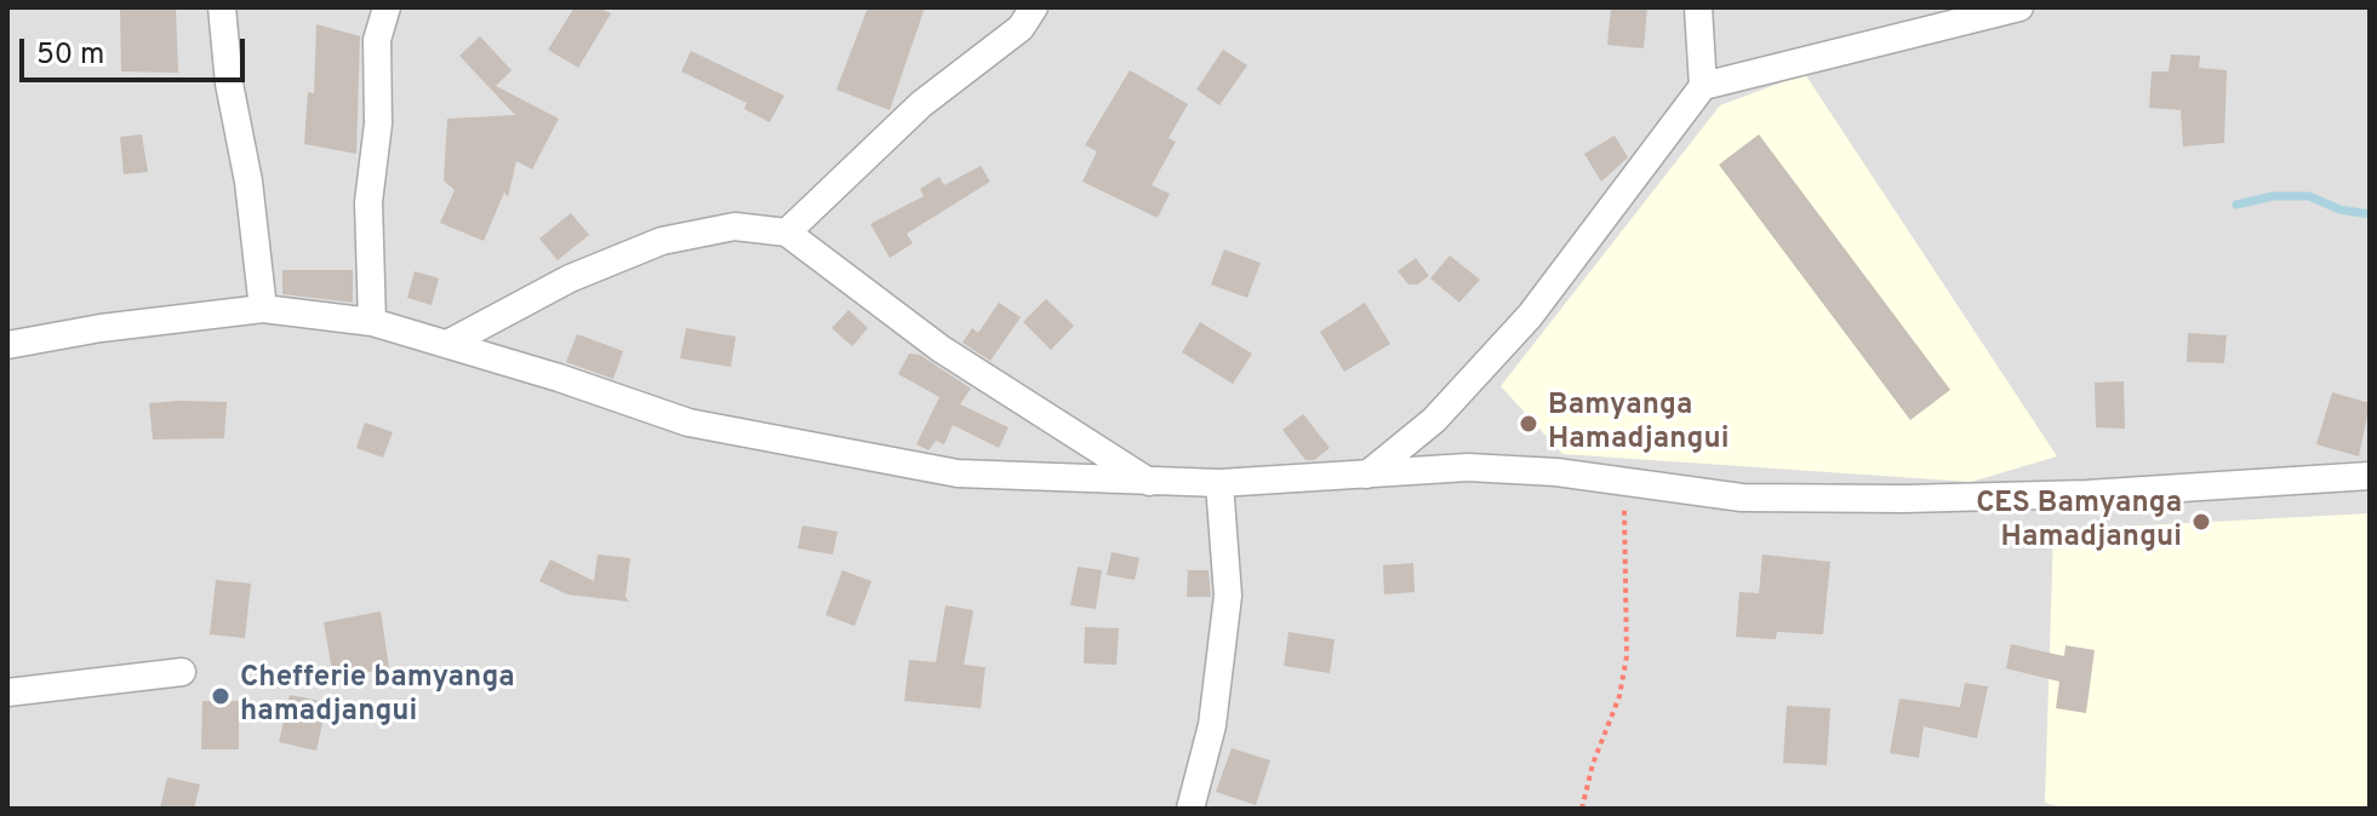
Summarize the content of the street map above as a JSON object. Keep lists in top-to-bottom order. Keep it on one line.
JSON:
{"places":["Bamyanga Hamadjangui","CES Bamyanga Hamadjangui","Chefferie bamyanga hamadjangui"],"scale_bar":"50 m"}
